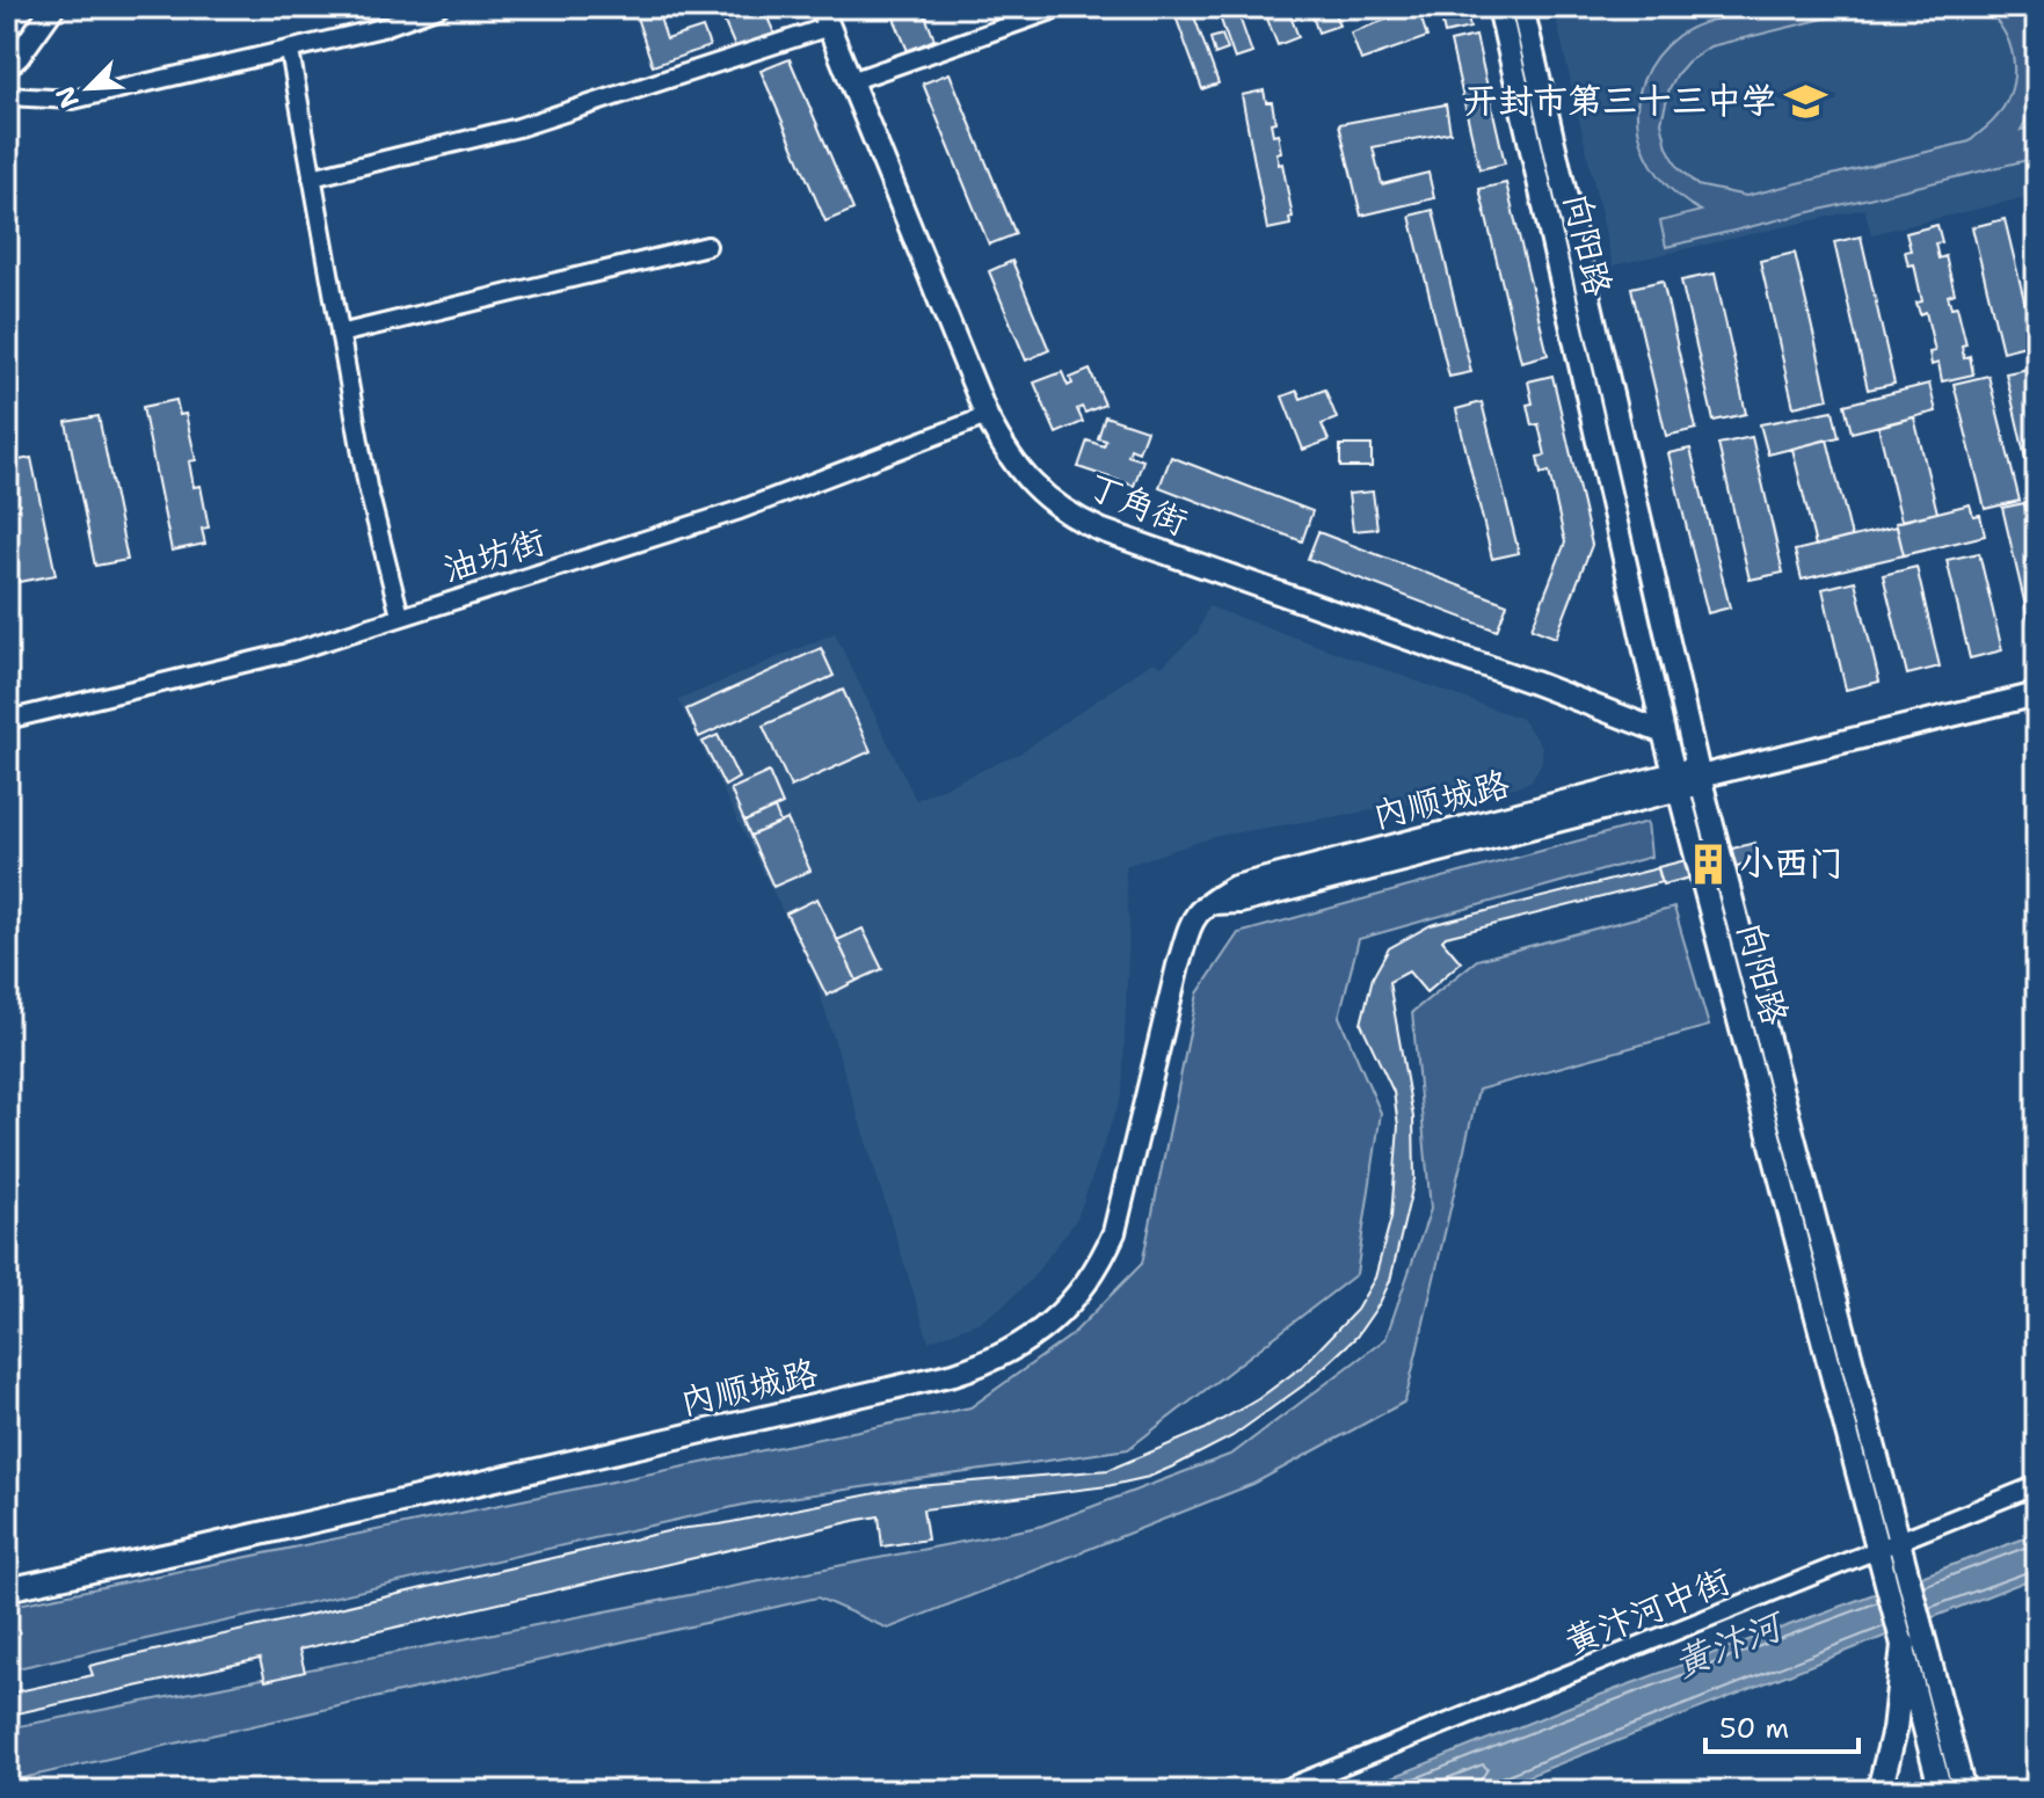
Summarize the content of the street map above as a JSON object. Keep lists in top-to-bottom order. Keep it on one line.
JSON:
{"streets":{"street":["向阳路","丁角街","油坊街","内顺城路","黄汴河中街"]},"crossings":[["向阳路","丁角街"],["向阳路","内顺城路"],["向阳路","黄汴河中街"],["丁角街","油坊街"]],"water":["黄汴河"],"places":{"school or university":["开封市第三十三中学"],"building":["小西门"]},"scale_bar":"50 m","north":"bottom left"}
